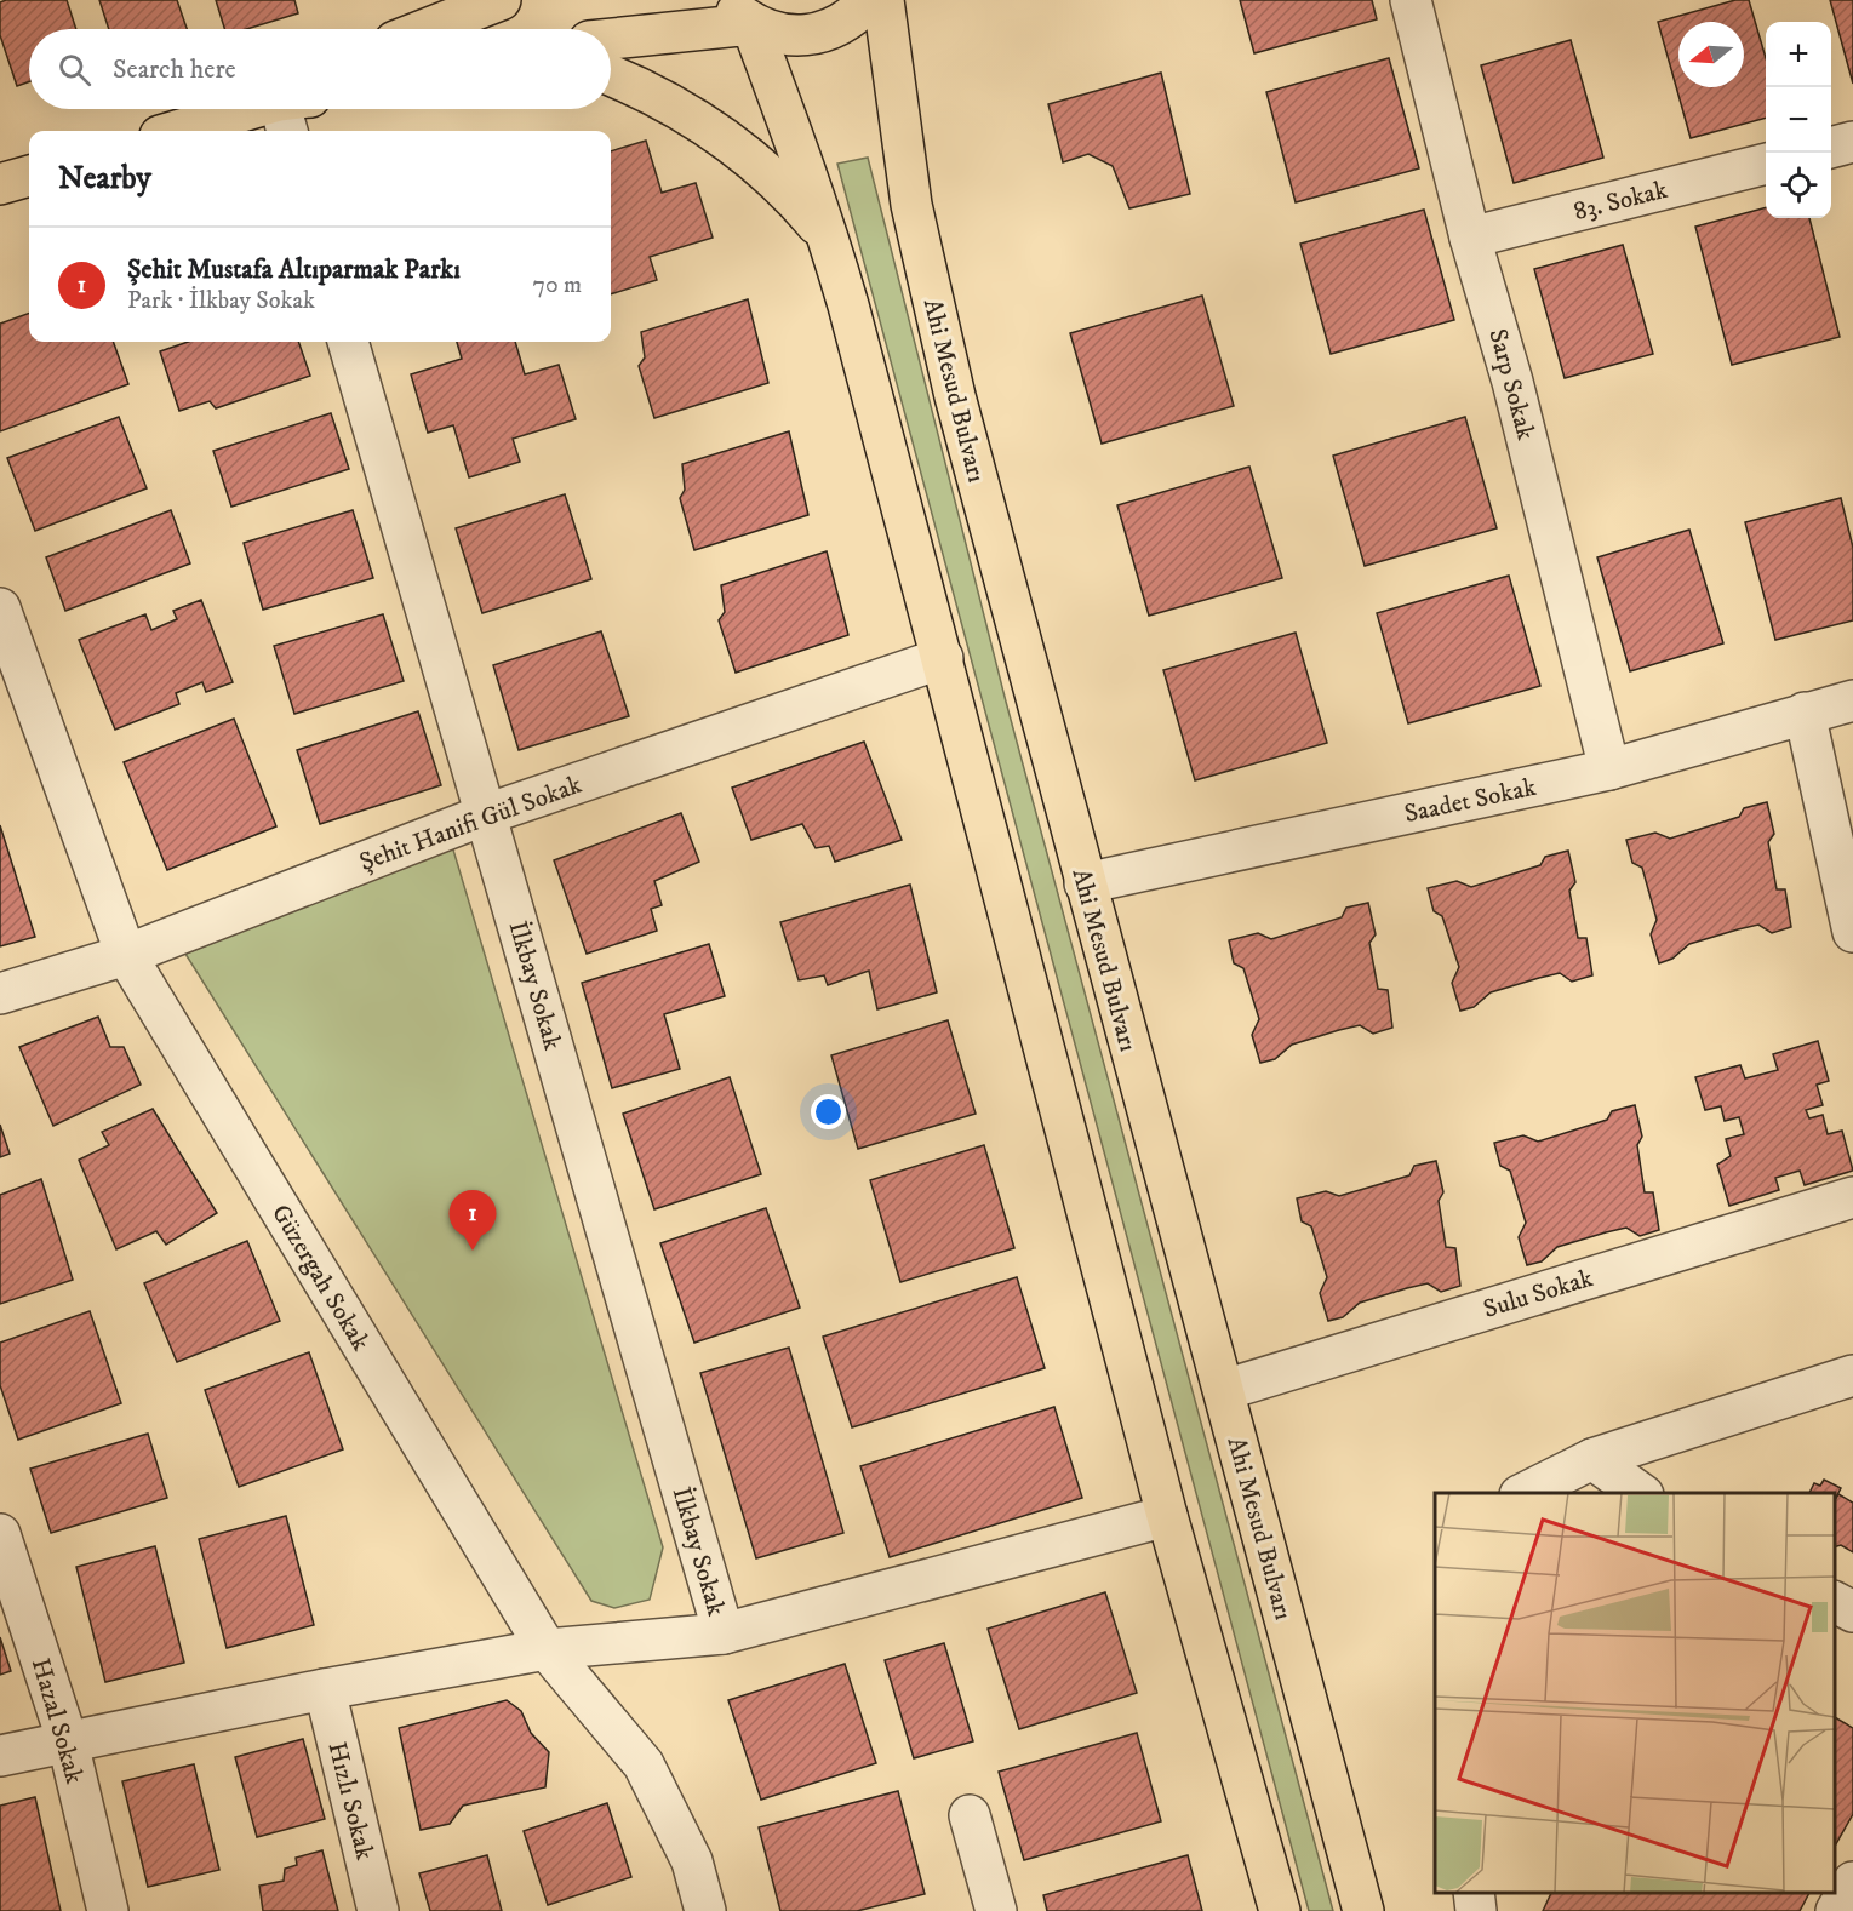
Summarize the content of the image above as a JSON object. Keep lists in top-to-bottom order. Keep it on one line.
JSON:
{"streets":{"main road":["Ahi Mesud Bulvarı"],"street":["83. Sokak","Sarp Sokak","Saadet Sokak","Şehit Hanifi Gül Sokak","İlkbay Sokak","Güzergah Sokak","Sulu Sokak","Hazal Sokak","Hızlı Sokak"]},"crossings":[["83. Sokak","Sarp Sokak"],["Sarp Sokak","Saadet Sokak"],["Ahi Mesud Bulvarı","Saadet Sokak"],["Ahi Mesud Bulvarı","Sulu Sokak"],["Şehit Hanifi Gül Sokak","İlkbay Sokak"],["Şehit Hanifi Gül Sokak","Güzergah Sokak"]],"north":"left","page":{"map_buttons":["+","−"],"search":"Search here","heading":"Nearby","list":[{"mark":"1","name":"Şehit Mustafa Altıparmak Parkı","note":"Park · İlkbay Sokak","value":"70 m"}],"pins":"1"}}
